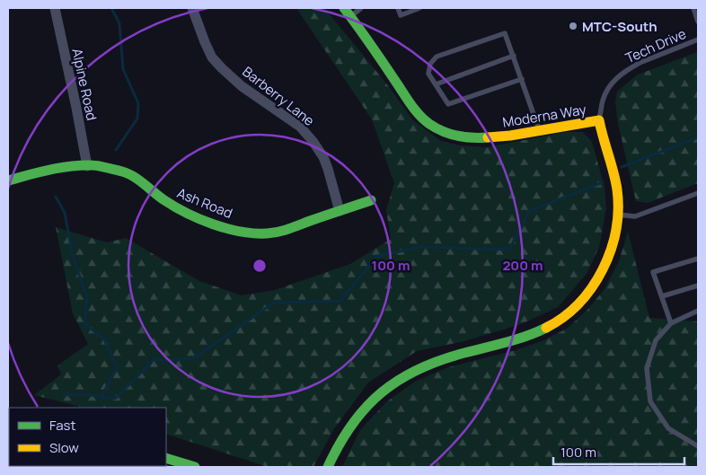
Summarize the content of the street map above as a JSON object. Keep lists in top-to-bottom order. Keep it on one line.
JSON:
{"streets":{"street":["Alpine Road","Barberry Lane","Moderna Way","Ash Road"],"lane":["Tech Drive"]},"crossings":[["Tech Drive","Moderna Way"],["Alpine Road","Ash Road"],["Barberry Lane","Ash Road"]],"places":["MTC-South"],"legend":["Fast","Slow"],"scale_bar":"100 m","rings":["100 m","200 m"]}
